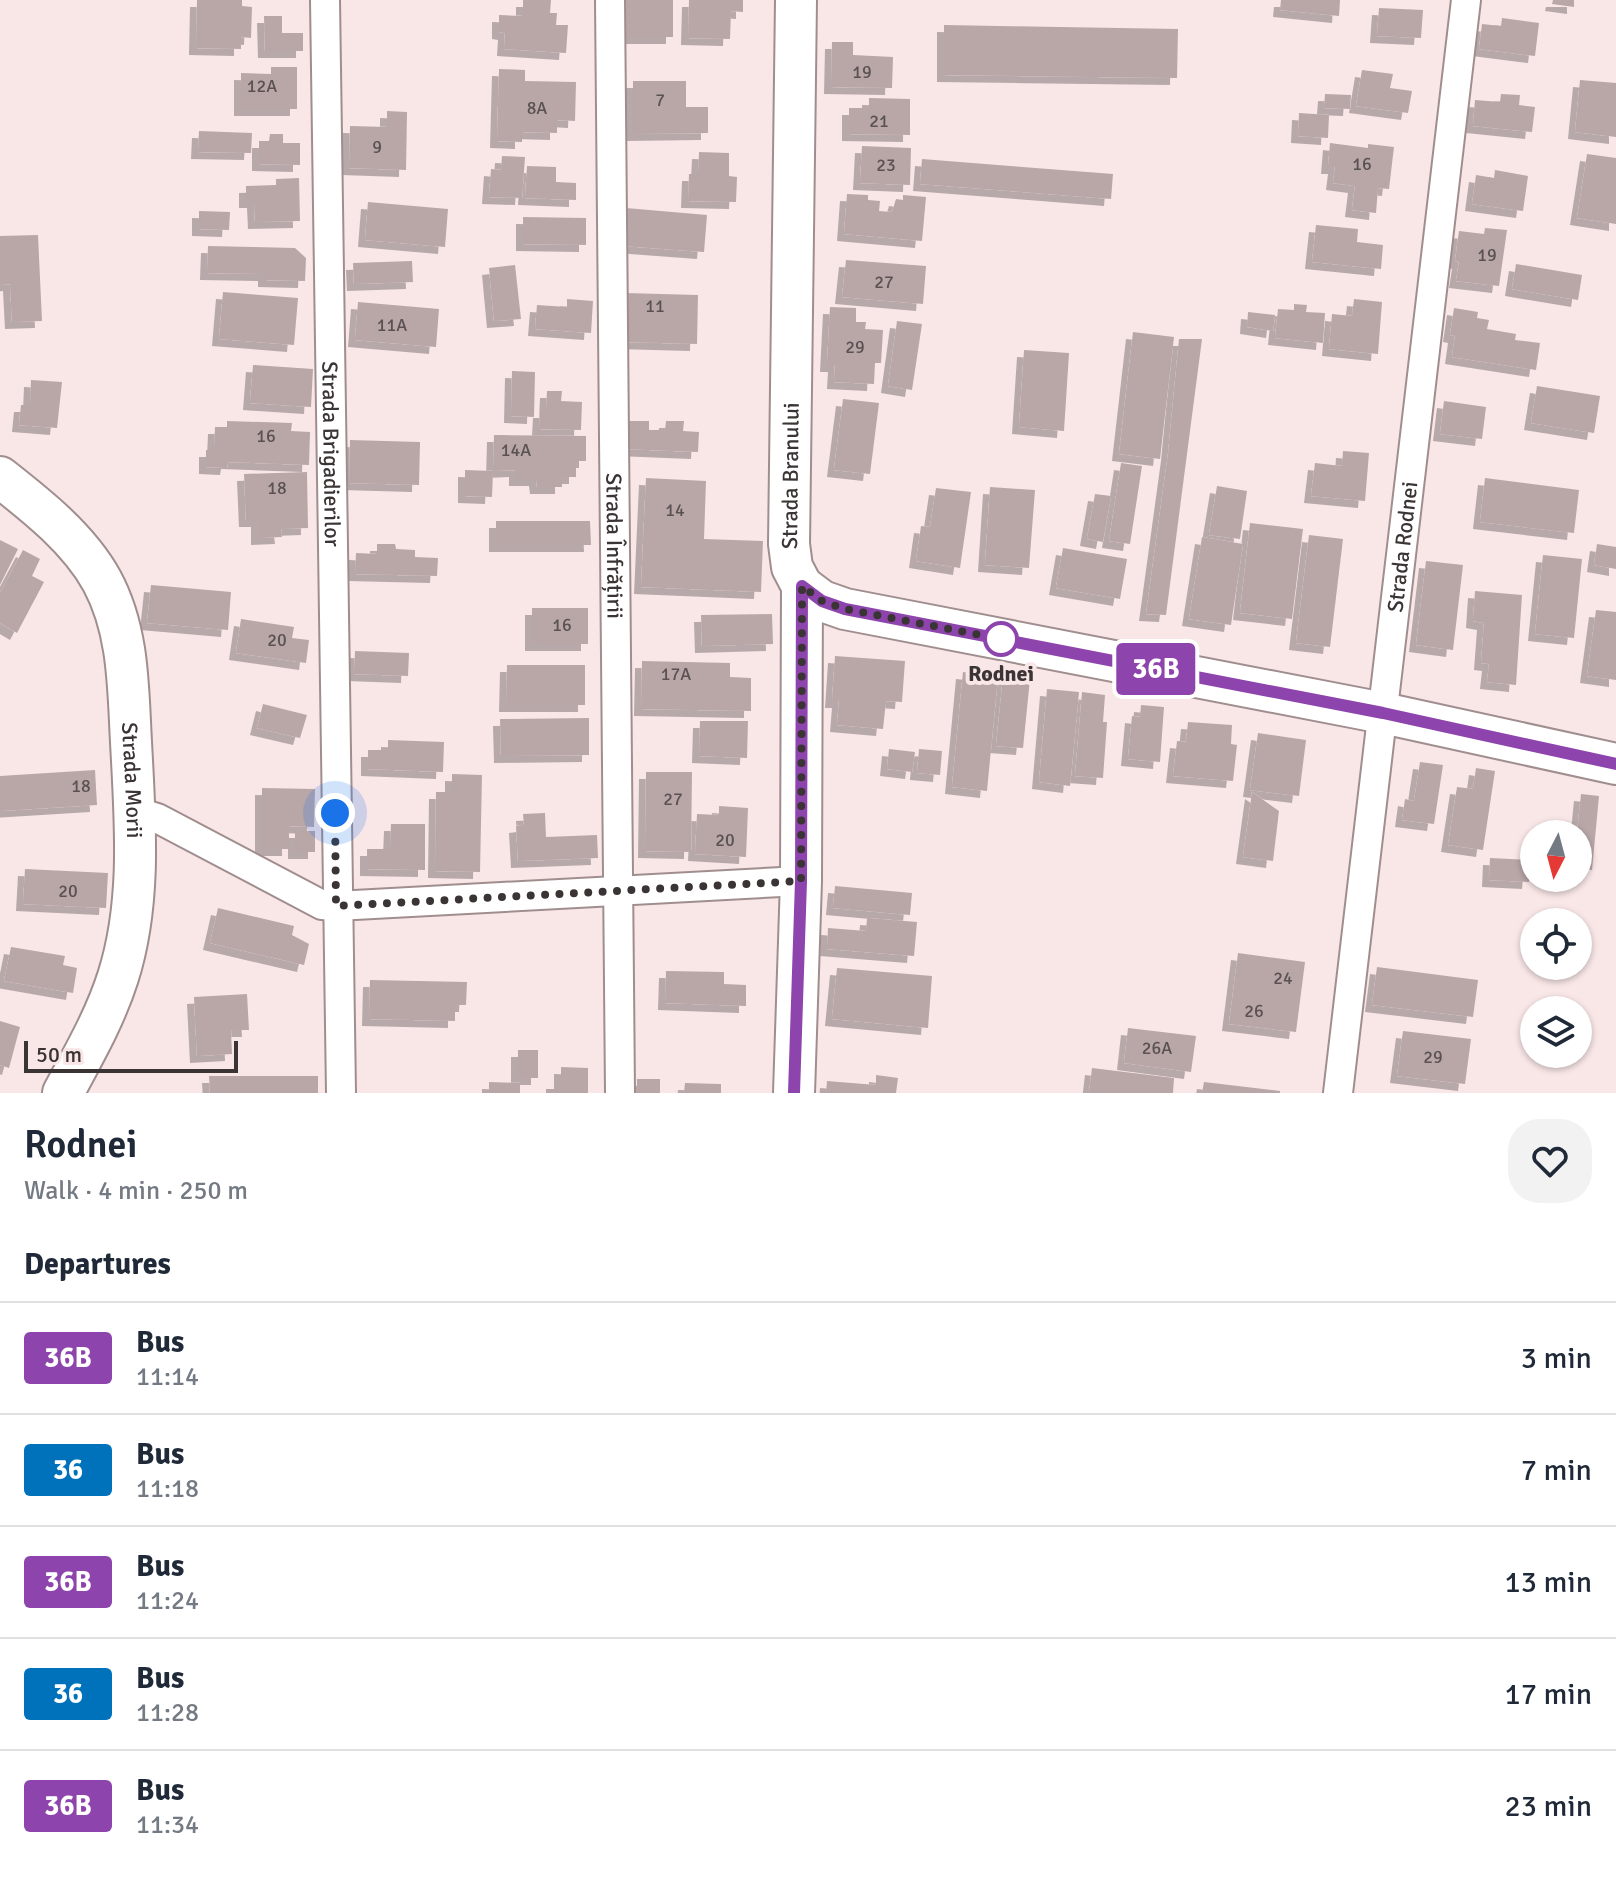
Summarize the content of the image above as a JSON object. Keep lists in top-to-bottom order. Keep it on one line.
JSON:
{"streets":{"main road":["Strada Branului","Strada Morii"],"street":["Strada Brigadierilor","Strada Înfrățirii","Strada Rodnei"]},"places":["Rodnei"],"lines":["bus line 36B"],"house_numbers":["19","12A","7","8A","21","9","16","23","19","27","11","11A","29","16","14A","18","14","16","20","17A","18","27","20","20","24","26","26A","29"],"scale_bar":"50 m","north":"bottom","page":{"on_map":"36B","scale":"50 m","heading":[["Rodnei","Walk · 4 min · 250 m"],"Departures"],"list":[{"mark":"36B","name":"Bus","note":"11:14","value":"3 min"},{"mark":"36","name":"Bus","note":"11:18","value":"7 min"},{"mark":"36B","name":"Bus","note":"11:24","value":"13 min"},{"mark":"36","name":"Bus","note":"11:28","value":"17 min"},{"mark":"36B","name":"Bus","note":"11:34","value":"23 min"}]}}
